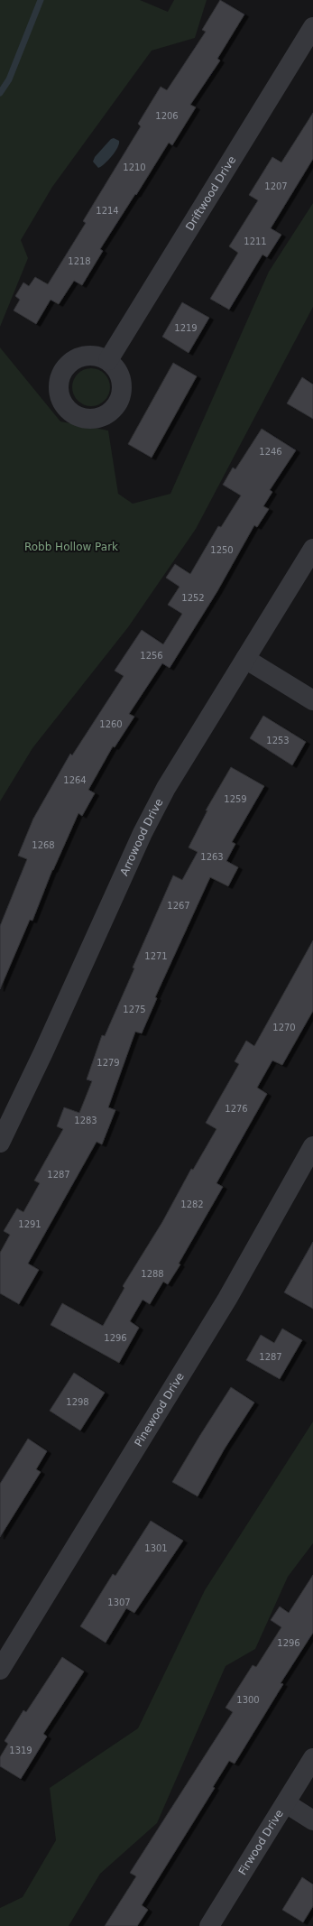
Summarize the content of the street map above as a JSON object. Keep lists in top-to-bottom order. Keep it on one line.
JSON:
{"streets":{"street":["Driftwood Drive","Arrowood Drive","Pinewood Drive","Firwood Drive"]},"parks":["Robb Hollow Park"],"house_numbers":["1206","1210","1207","1214","1211","1218","1219","1246","1250","1252","1256","1260","1253","1264","1259","1268","1263","1267","1271","1275","1270","1279","1276","1283","1287","1282","1291","1288","1296","1287","1298","1301","1307","1296","1300","1319"]}
